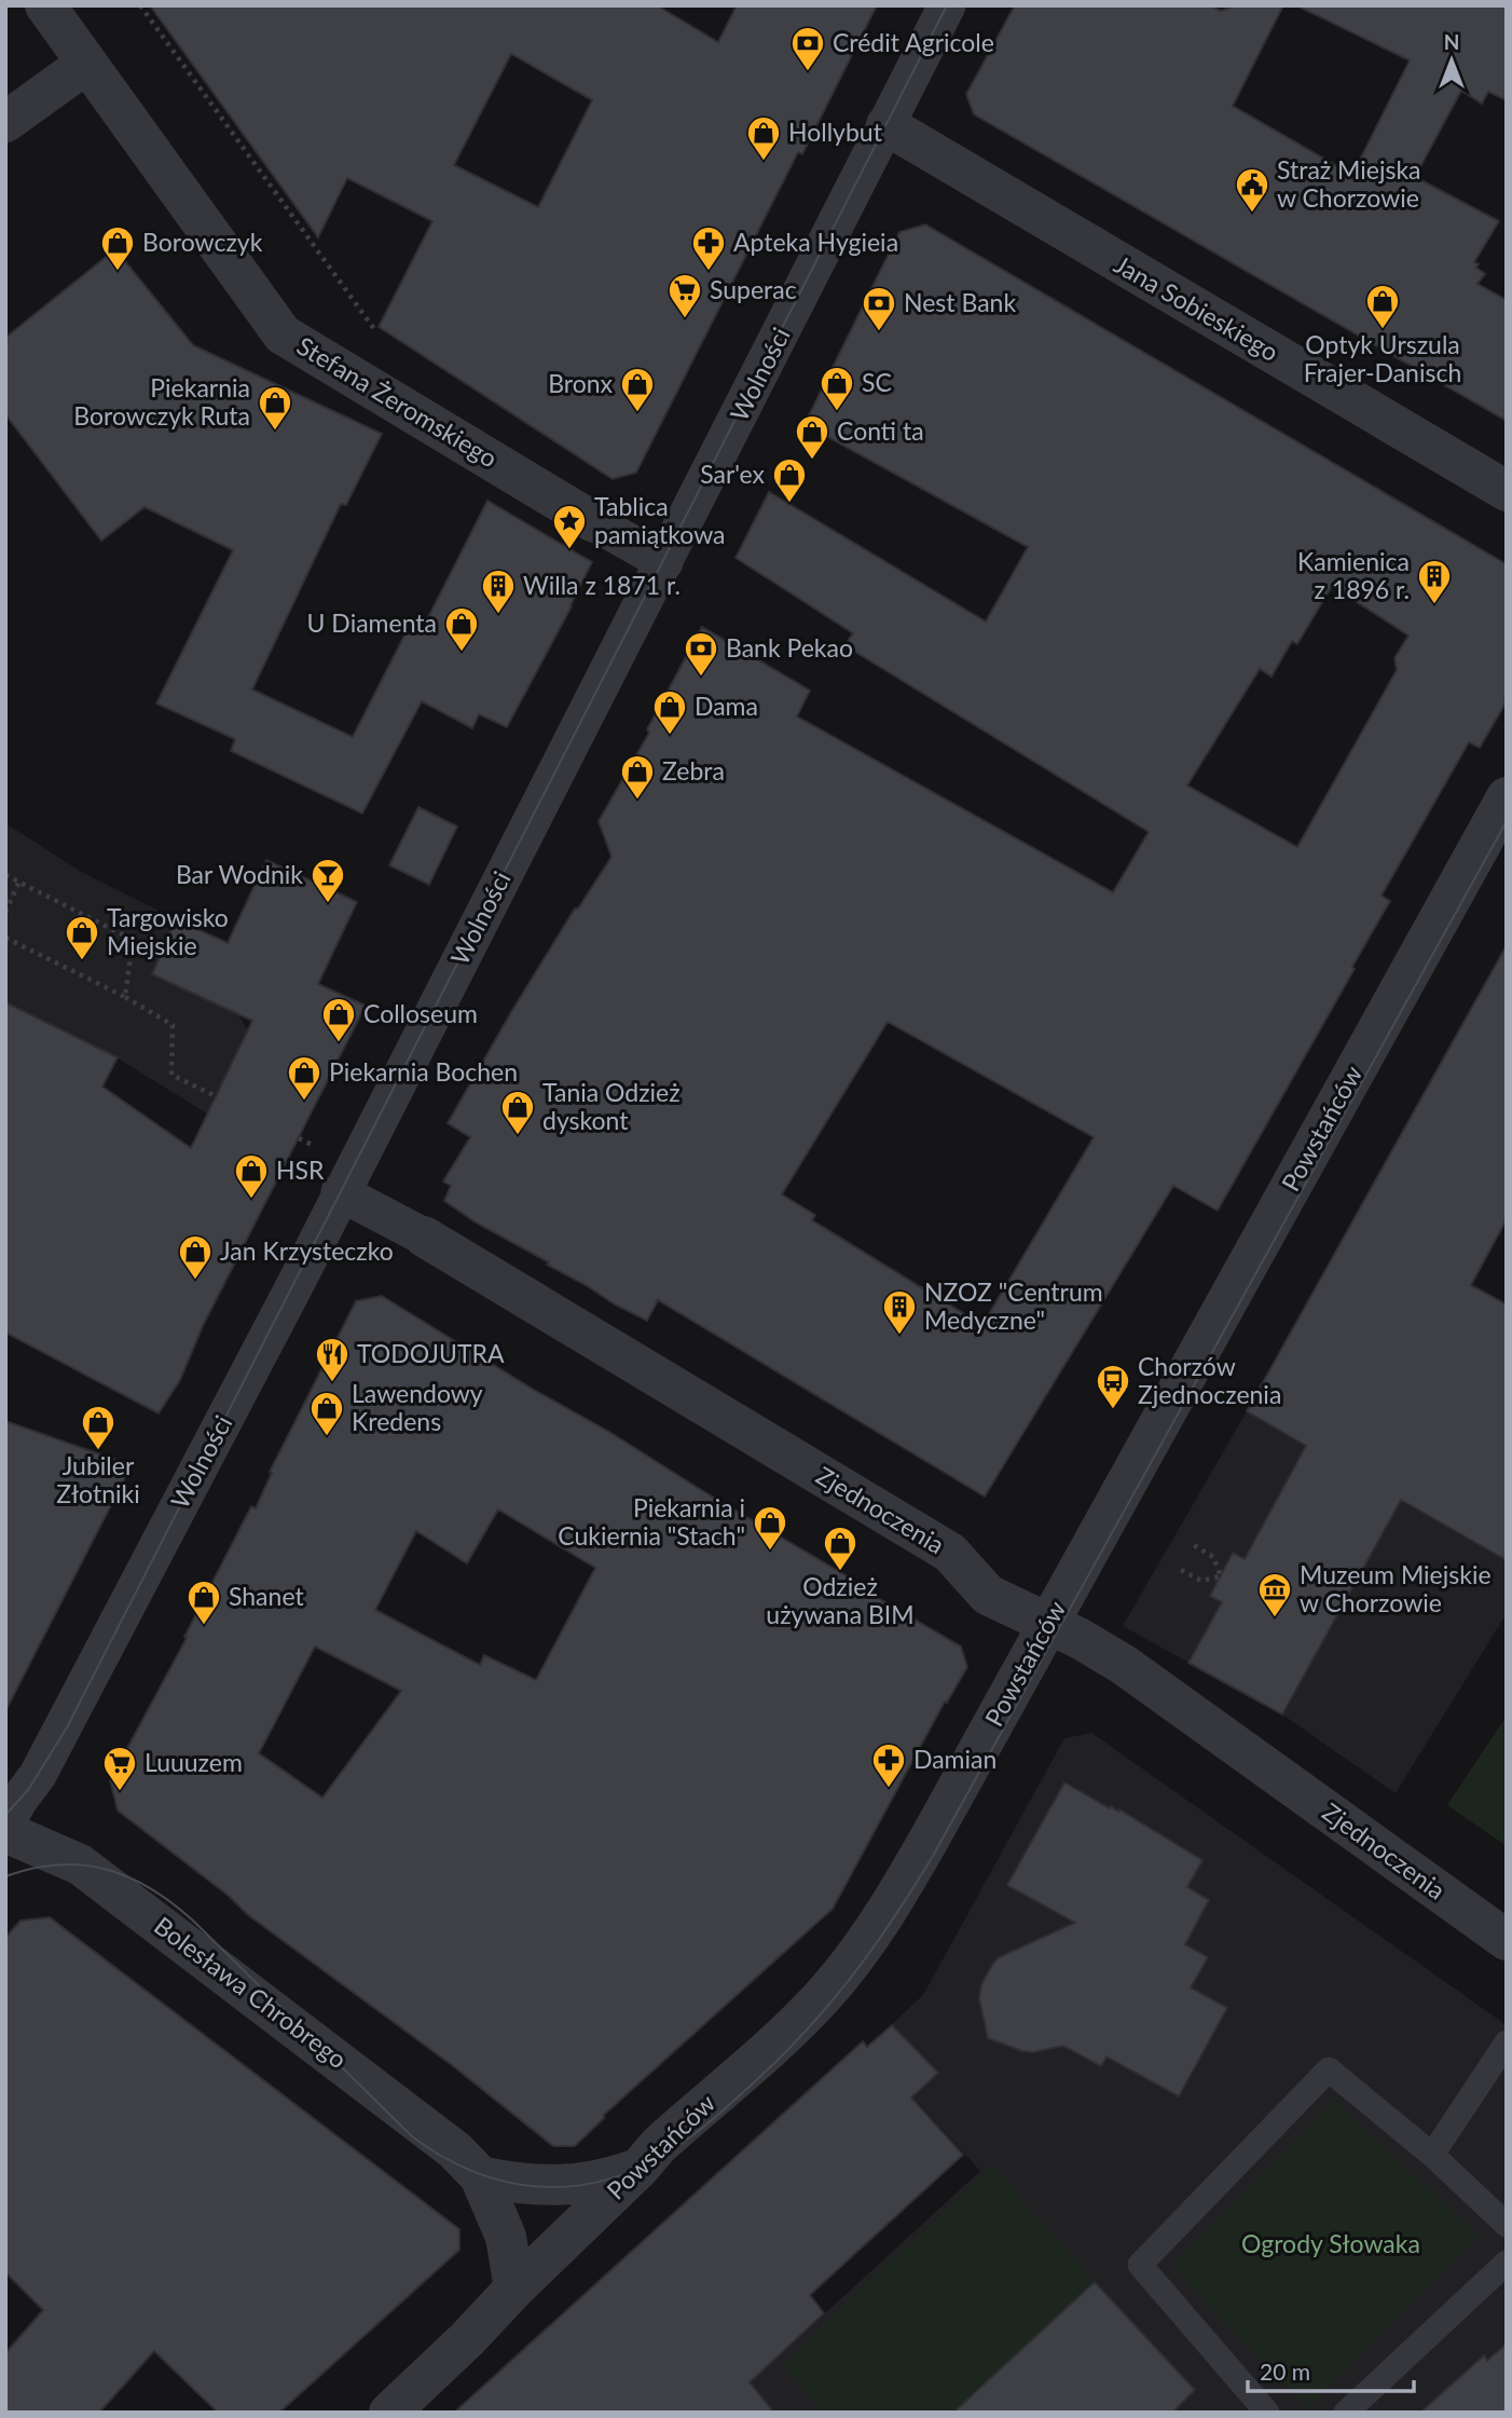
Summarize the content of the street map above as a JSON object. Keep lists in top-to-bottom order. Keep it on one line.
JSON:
{"streets":{"street":["Jana Sobieskiego","Wolności","Stefana Żeromskiego","Powstańców","Zjednoczenia","Bolesława Chrobrego"]},"crossings":[["Jana Sobieskiego","Wolności"],["Wolności","Stefana Żeromskiego"],["Wolności","Zjednoczenia"],["Powstańców","Zjednoczenia"],["Powstańców","Bolesława Chrobrego"]],"parks":["Ogrody Słowaka"],"places":{"bank":["Crédit Agricole","Nest Bank","Bank Pekao"],"shop":["Hollybut","Borowczyk","Optyk Urszula Frajer-Danisch","SC","Bronx","Piekarnia Borowczyk Ruta","Conti ta","Sar'ex","U Diamenta","Dama","Zebra","Targowisko Miejskie","Colloseum","Piekarnia Bochen","Tania Odzież dyskont","HSR","Jan Krzysteczko","Lawendowy Kredens","Jubiler Złotniki","Piekarnia i Cukiernia \"Stach\"","Odzież używana BIM","Shanet"],"public building":["Straż Miejska w Chorzowie"],"pharmacy":["Apteka Hygieia","Damian"],"supermarket":["Superac","Luuuzem"],"place":["Tablica pamiątkowa"],"building":["Kamienica z 1896 r.","Willa z 1871 r.","NZOZ \"Centrum Medyczne\""],"bar":["Bar Wodnik"],"restaurant":["TODOJUTRA"],"bus stop":["Chorzów Zjednoczenia"],"museum":["Muzeum Miejskie w Chorzowie"]},"scale_bar":"20 m","north":"top"}
